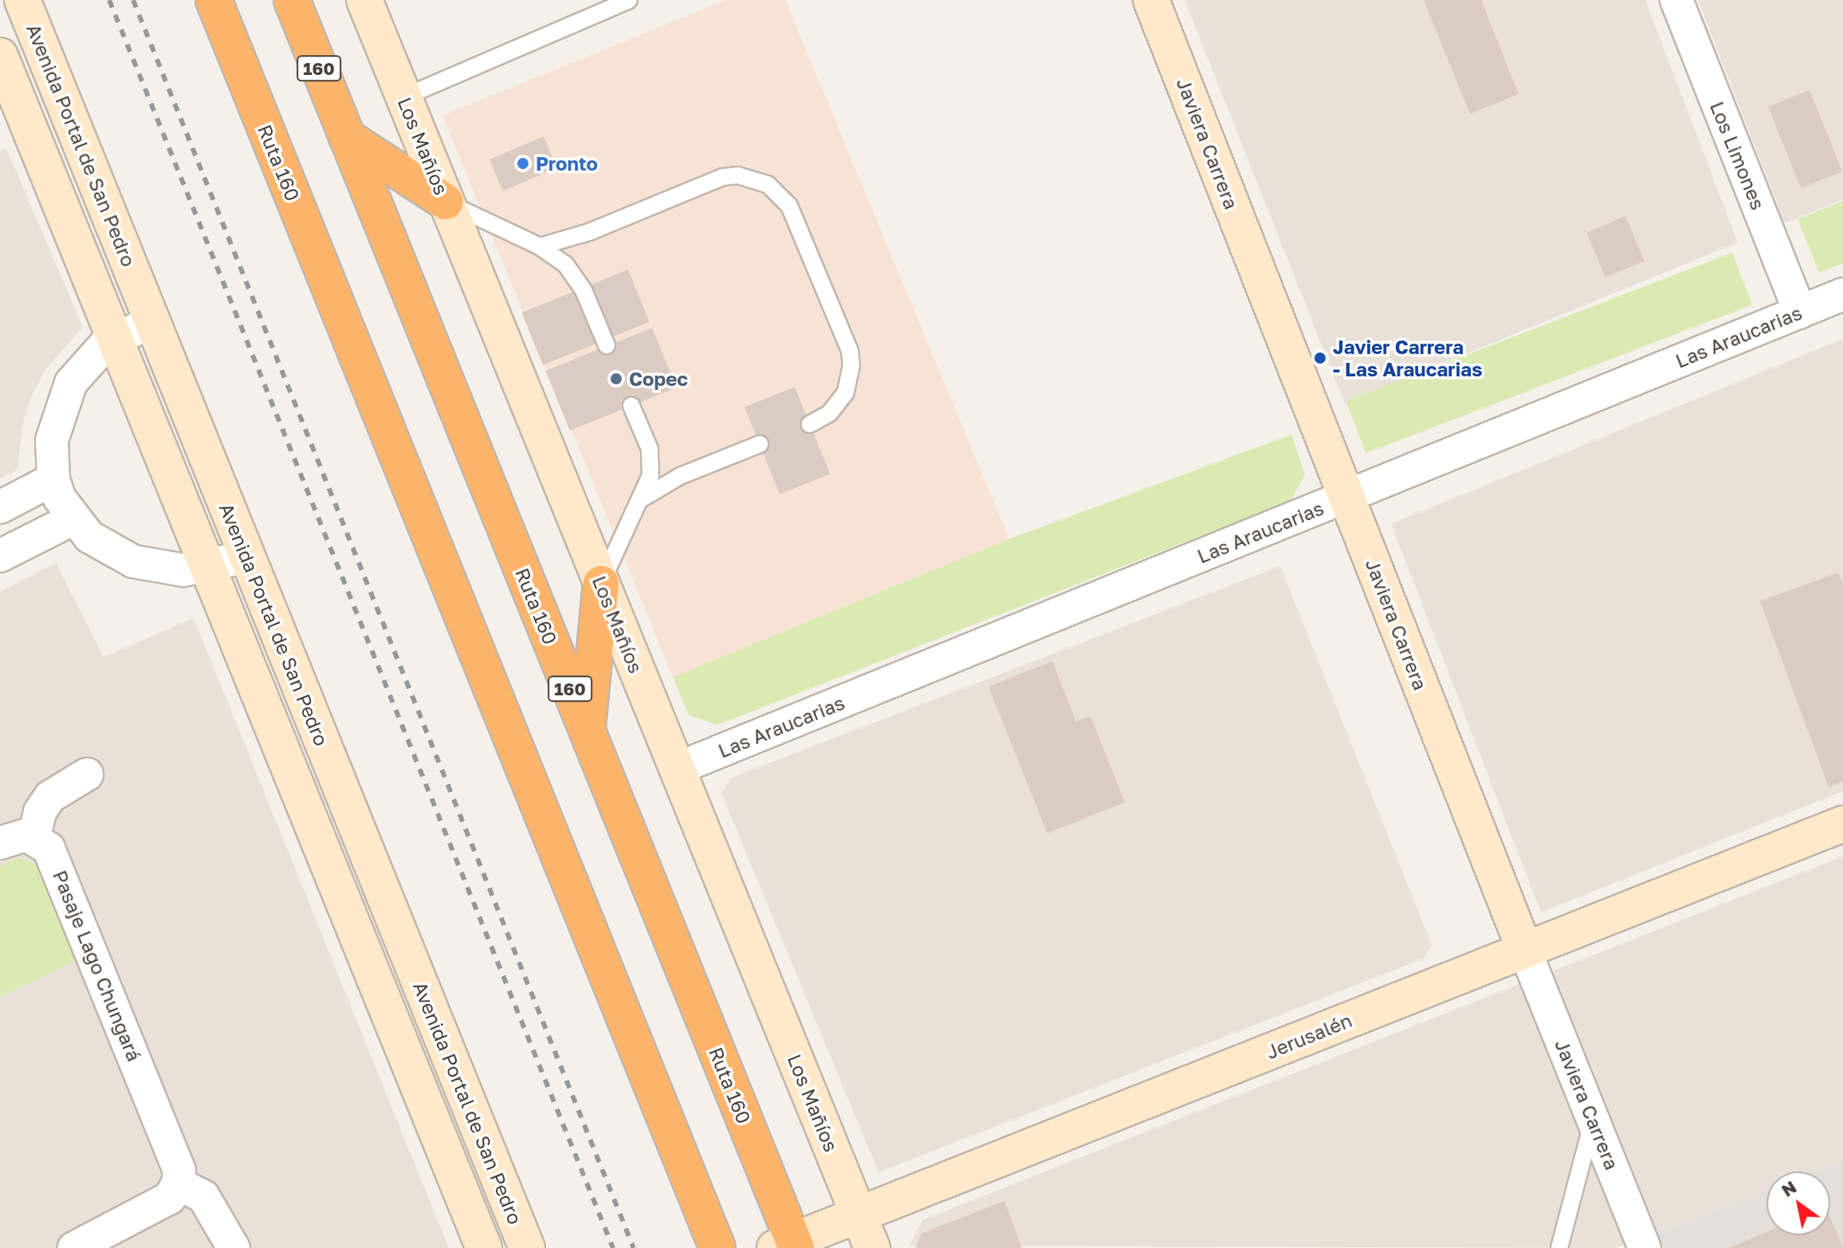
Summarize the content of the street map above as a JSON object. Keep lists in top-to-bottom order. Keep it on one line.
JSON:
{"streets":{"highway":["160","Ruta 160"],"street":["Javiera Carrera","Avenida Portal de San Pedro","Los Mañíos","Los Limones","Las Araucarias","Pasaje Lago Chungará","Jerusalén"]},"crossings":[["Javiera Carrera","Las Araucarias"],["Javiera Carrera","Jerusalén"],["Los Mañíos","Las Araucarias"],["Los Mañíos","Jerusalén"],["Los Limones","Las Araucarias"],["Ruta 160","Jerusalén"]],"places":["Pronto","Javier Carrera - Las Araucarias","Copec"],"north":"top left"}
